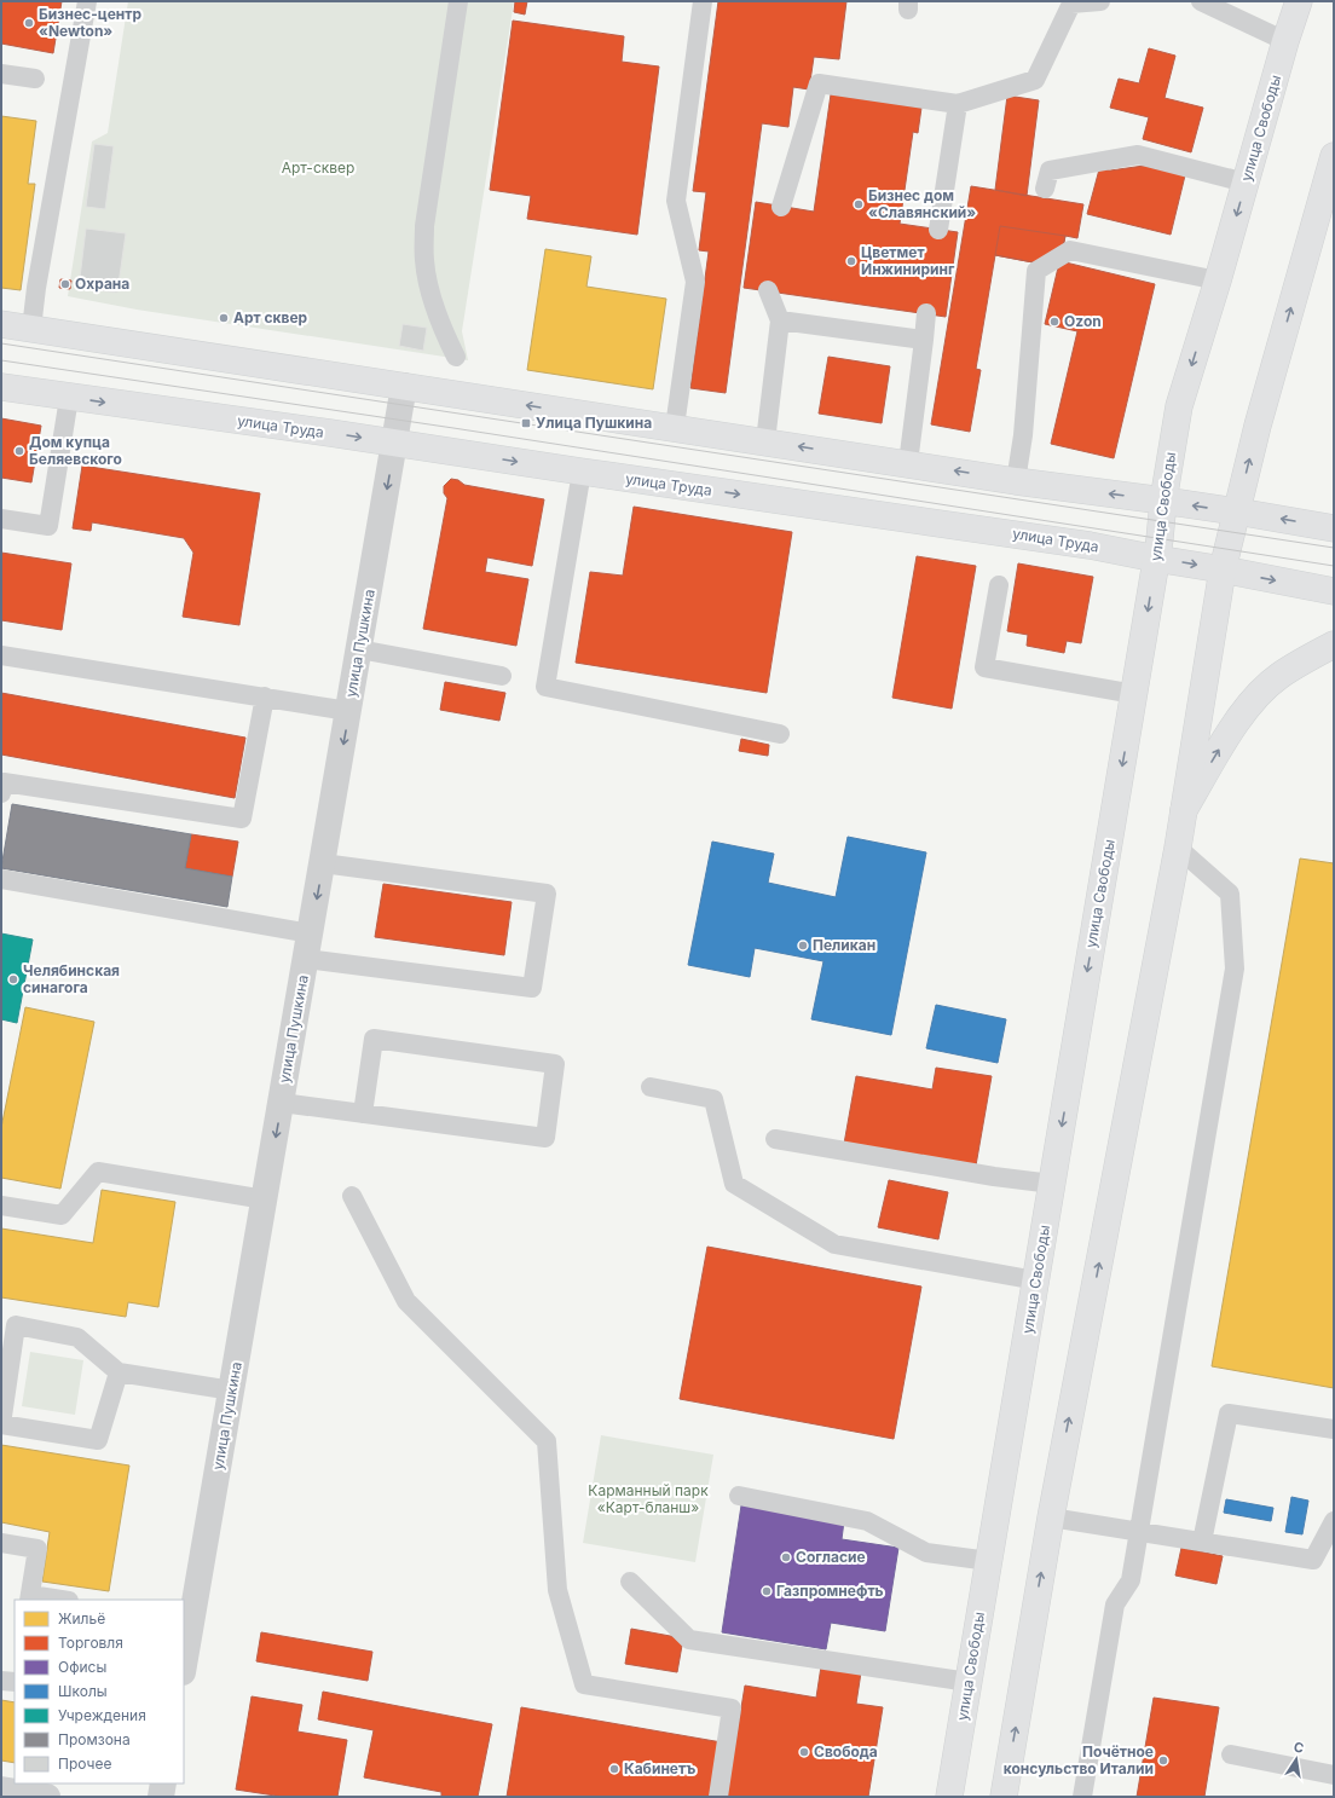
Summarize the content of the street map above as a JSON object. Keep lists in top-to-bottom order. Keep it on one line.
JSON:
{"streets":{"main road":["улица Свободы","улица Труда"],"street":["улица Пушкина"]},"crossings":[["улица Свободы","улица Труда"],["улица Труда","улица Пушкина"]],"one_way":["улица Пушкина"],"parks":["Арт-сквер","Карманный парк «Карт-бланш»"],"places":{"other":["Бизнес-центр «Newton»","Бизнес дом «Славянский»","Цветмет Инжиниринг","Охрана","Арт сквер","Ozon","Дом купца Беляевского","Пеликан","Челябинская синагога","Согласие","Газпромнефть","Свобода","Почётное консульство Италии","Кабинетъ"],"transit":["Улица Пушкина"]},"legend":["Жильё","Торговля","Офисы","Школы","Учреждения","Промзона","Прочее"],"north":"top"}
